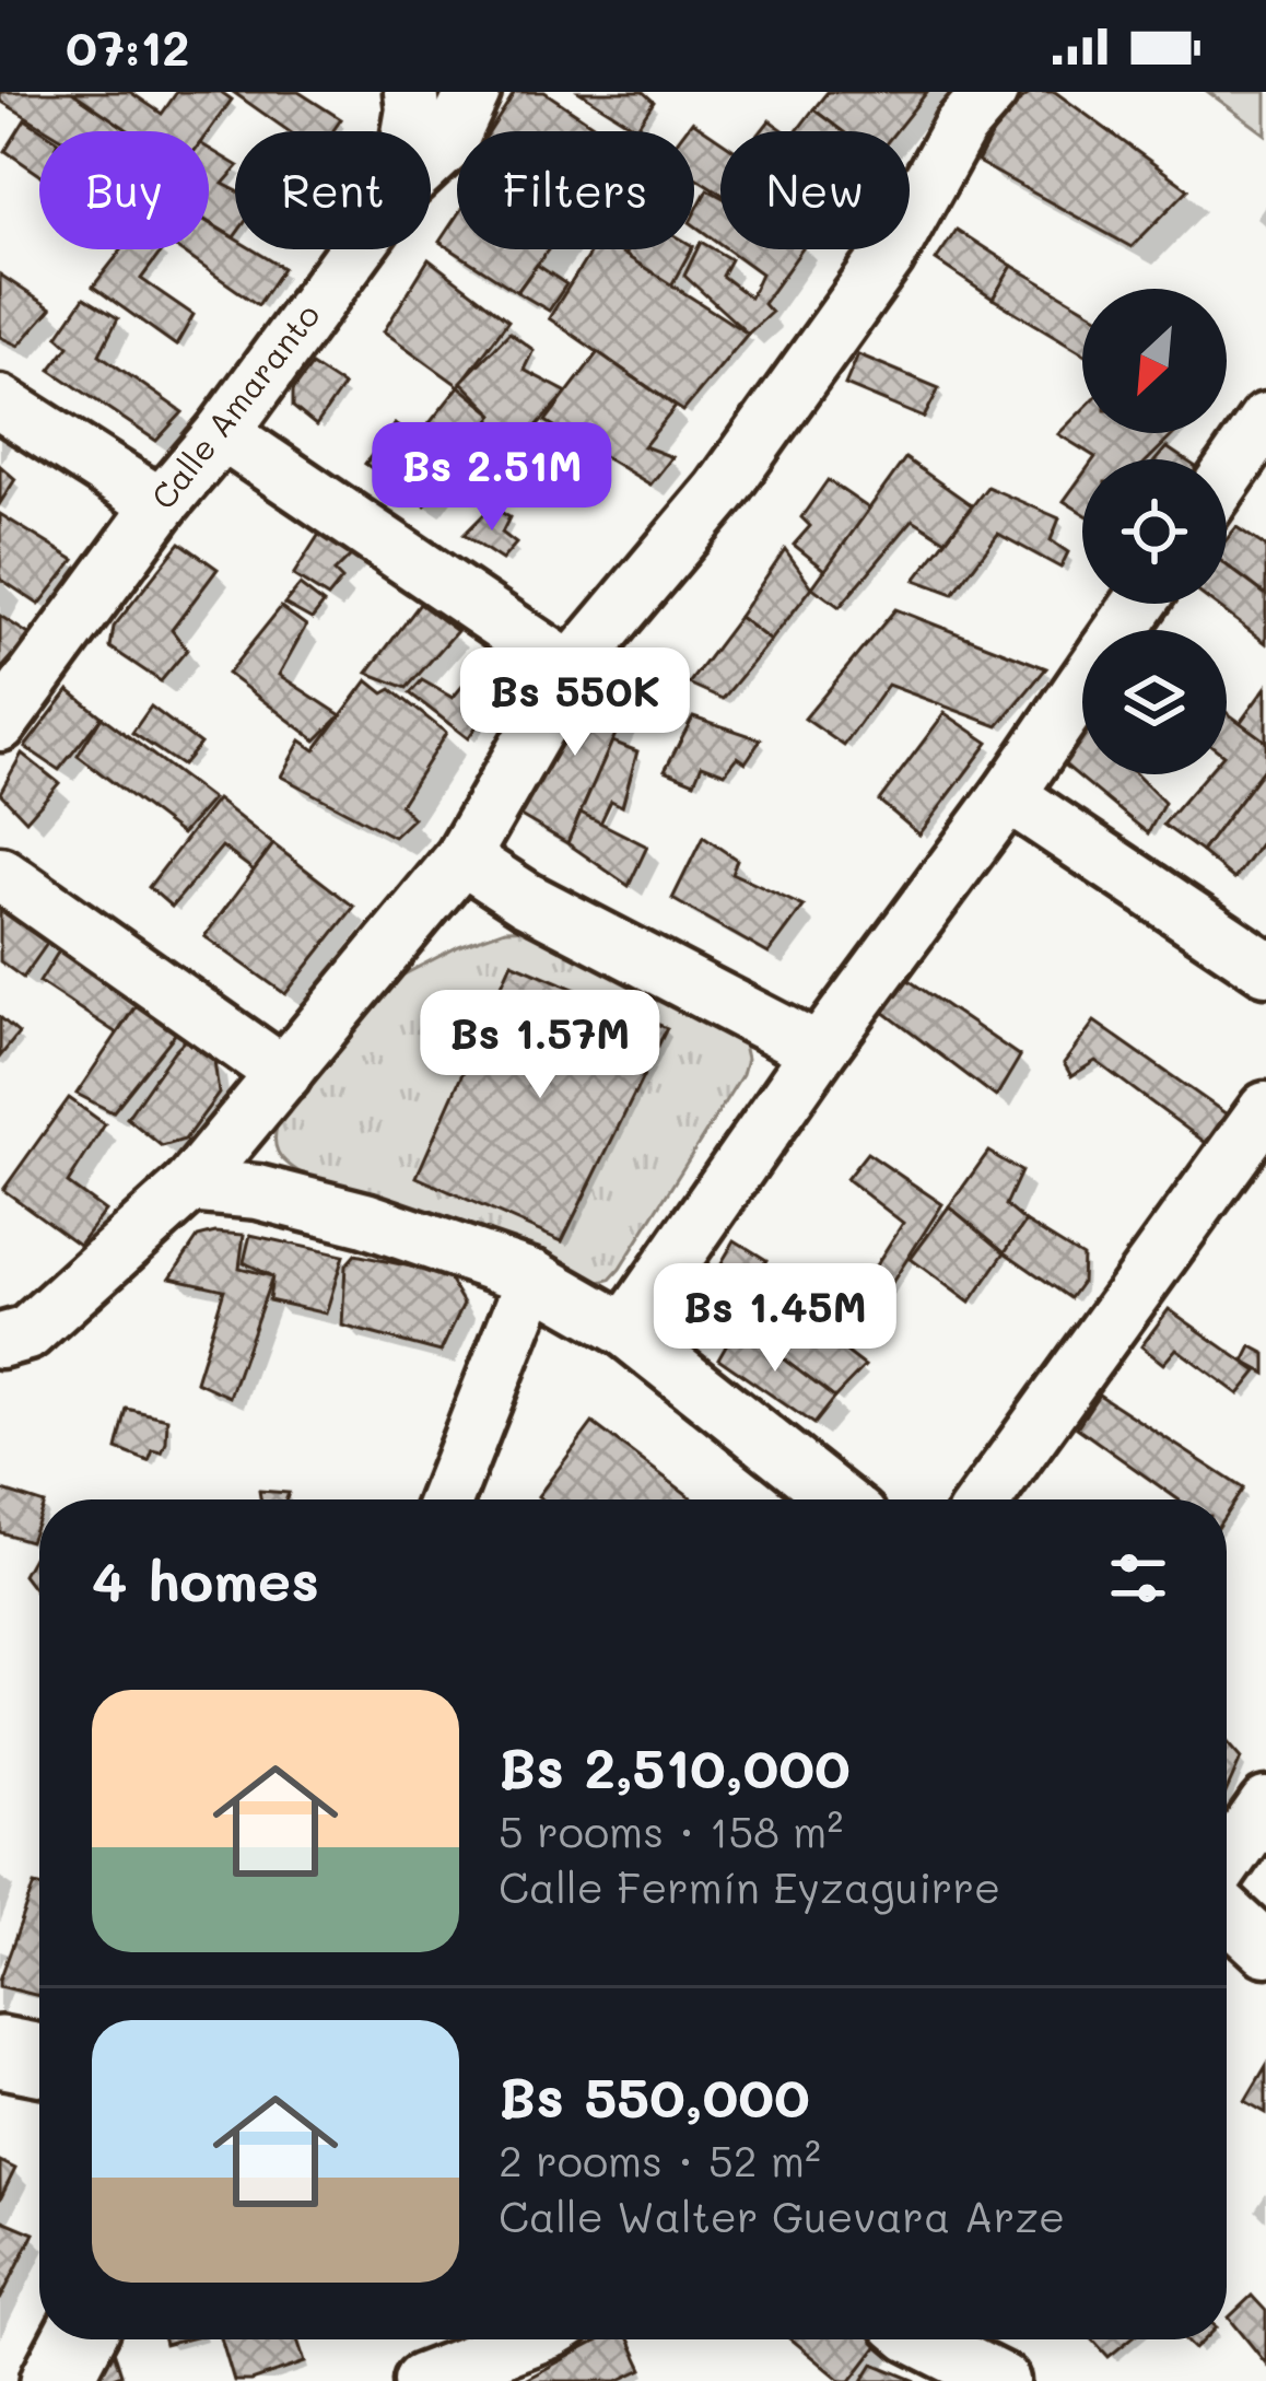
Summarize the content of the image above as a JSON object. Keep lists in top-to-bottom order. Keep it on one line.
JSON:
{"streets":{"street":["Calle Amaranto"]},"north":"bottom left","page":{"status":"07:12","chip":["Buy","Rent","Filters","New"],"price":["Bs 2.51M","Bs 550K","Bs 1.57M","Bs 1.45M"],"heading":"4 homes","list":[{"name":"Bs 2,510,000","note":"5 rooms · 158 m² · Calle Fermín Eyzaguirre"},{"name":"Bs 550,000","note":"2 rooms · 52 m² · Calle Walter Guevara Arze"}]}}
